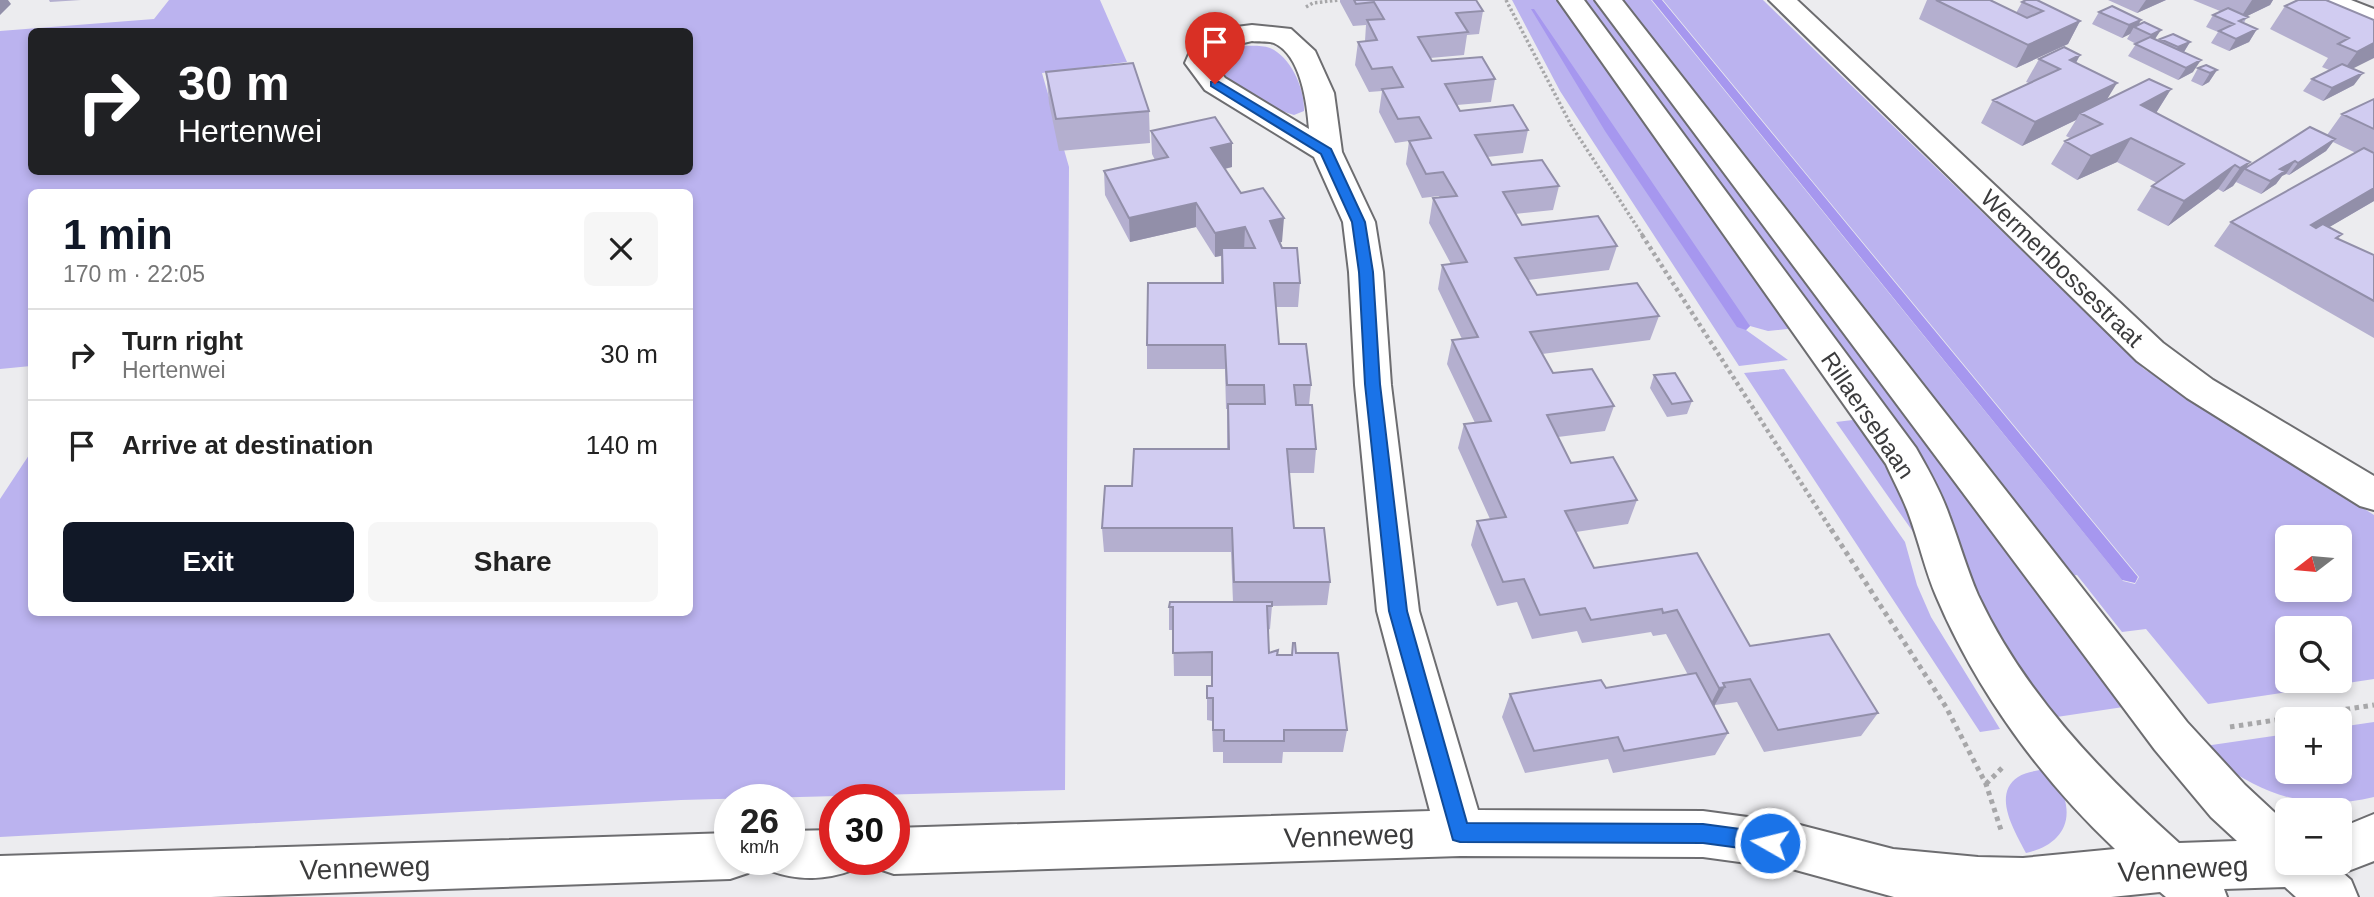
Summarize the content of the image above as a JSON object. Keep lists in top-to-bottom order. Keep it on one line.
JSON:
{"streets":{"street":["Wermenbossestraat","Rillaersebaan","Venneweg"]},"crossings":[["Rillaersebaan","Venneweg"]],"north":"left","page":{"turn":["30 m","Hertenwei"],"heading":["1 min","170 m · 22:05"],"list":[{"name":"Turn right","note":"Hertenwei","value":"30 m"},{"name":"Arrive at destination","value":"140 m"}],"buttons":["Exit","Share"],"map_buttons":["+","−"],"speed":"26 km/h","limit":"30"}}
